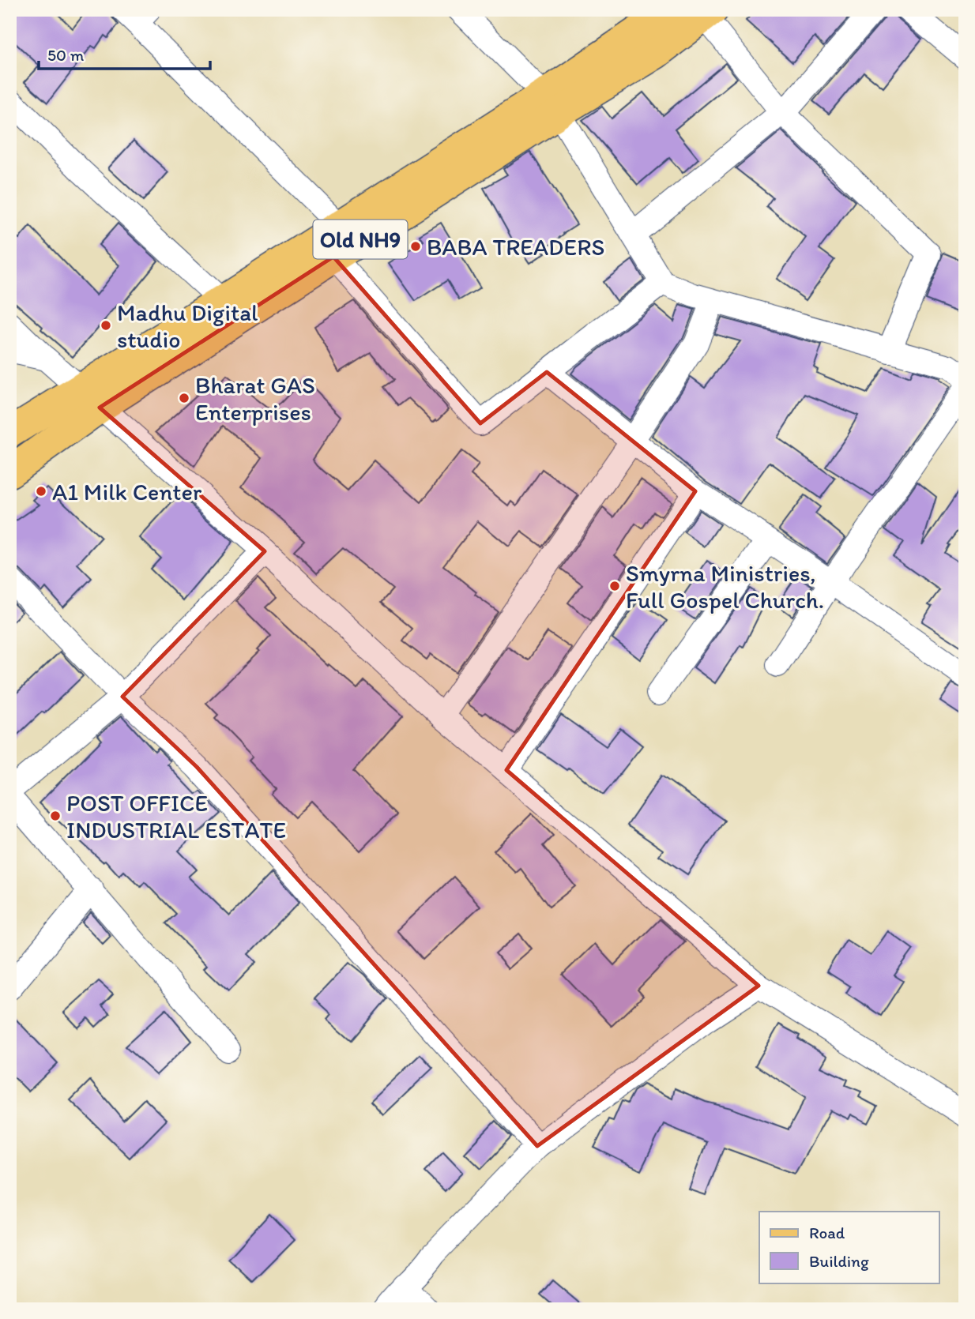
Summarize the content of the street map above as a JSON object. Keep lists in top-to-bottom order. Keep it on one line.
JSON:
{"streets":{"main road":["Old NH9"]},"places":["BABA TREADERS","Madhu Digital studio","Bharat GAS Enterprises","A1 Milk Center","Smyrna Ministries, Full Gospel Church.","POST OFFICE INDUSTRIAL ESTATE"],"legend":["Road","Building"],"scale_bar":"50 m"}
